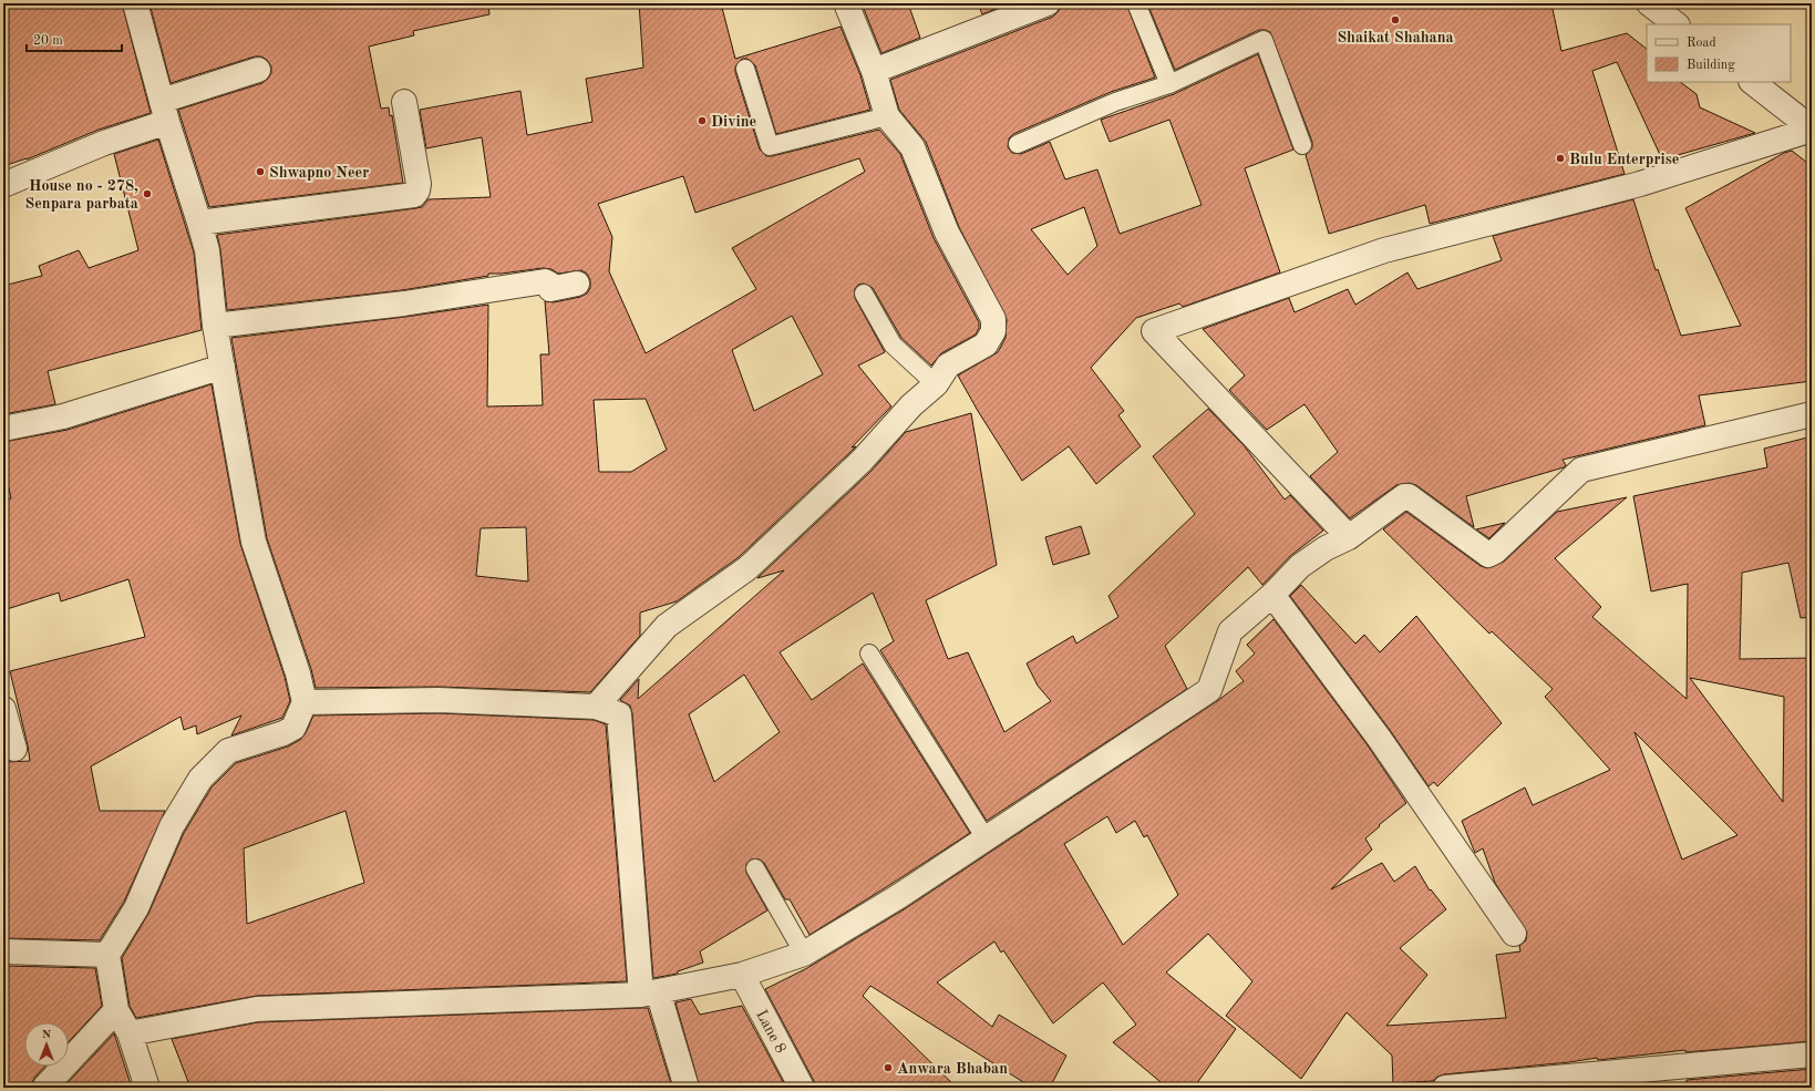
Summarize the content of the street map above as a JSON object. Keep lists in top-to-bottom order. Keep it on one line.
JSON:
{"streets":{"street":["Lane 8"]},"places":["Shaikat Shahana","Divine","Bulu Enterprise","Shwapno Neer","House no - 278, Senpara parbata","Anwara Bhaban"],"legend":["Road","Building"],"scale_bar":"20 m","north":"top"}
